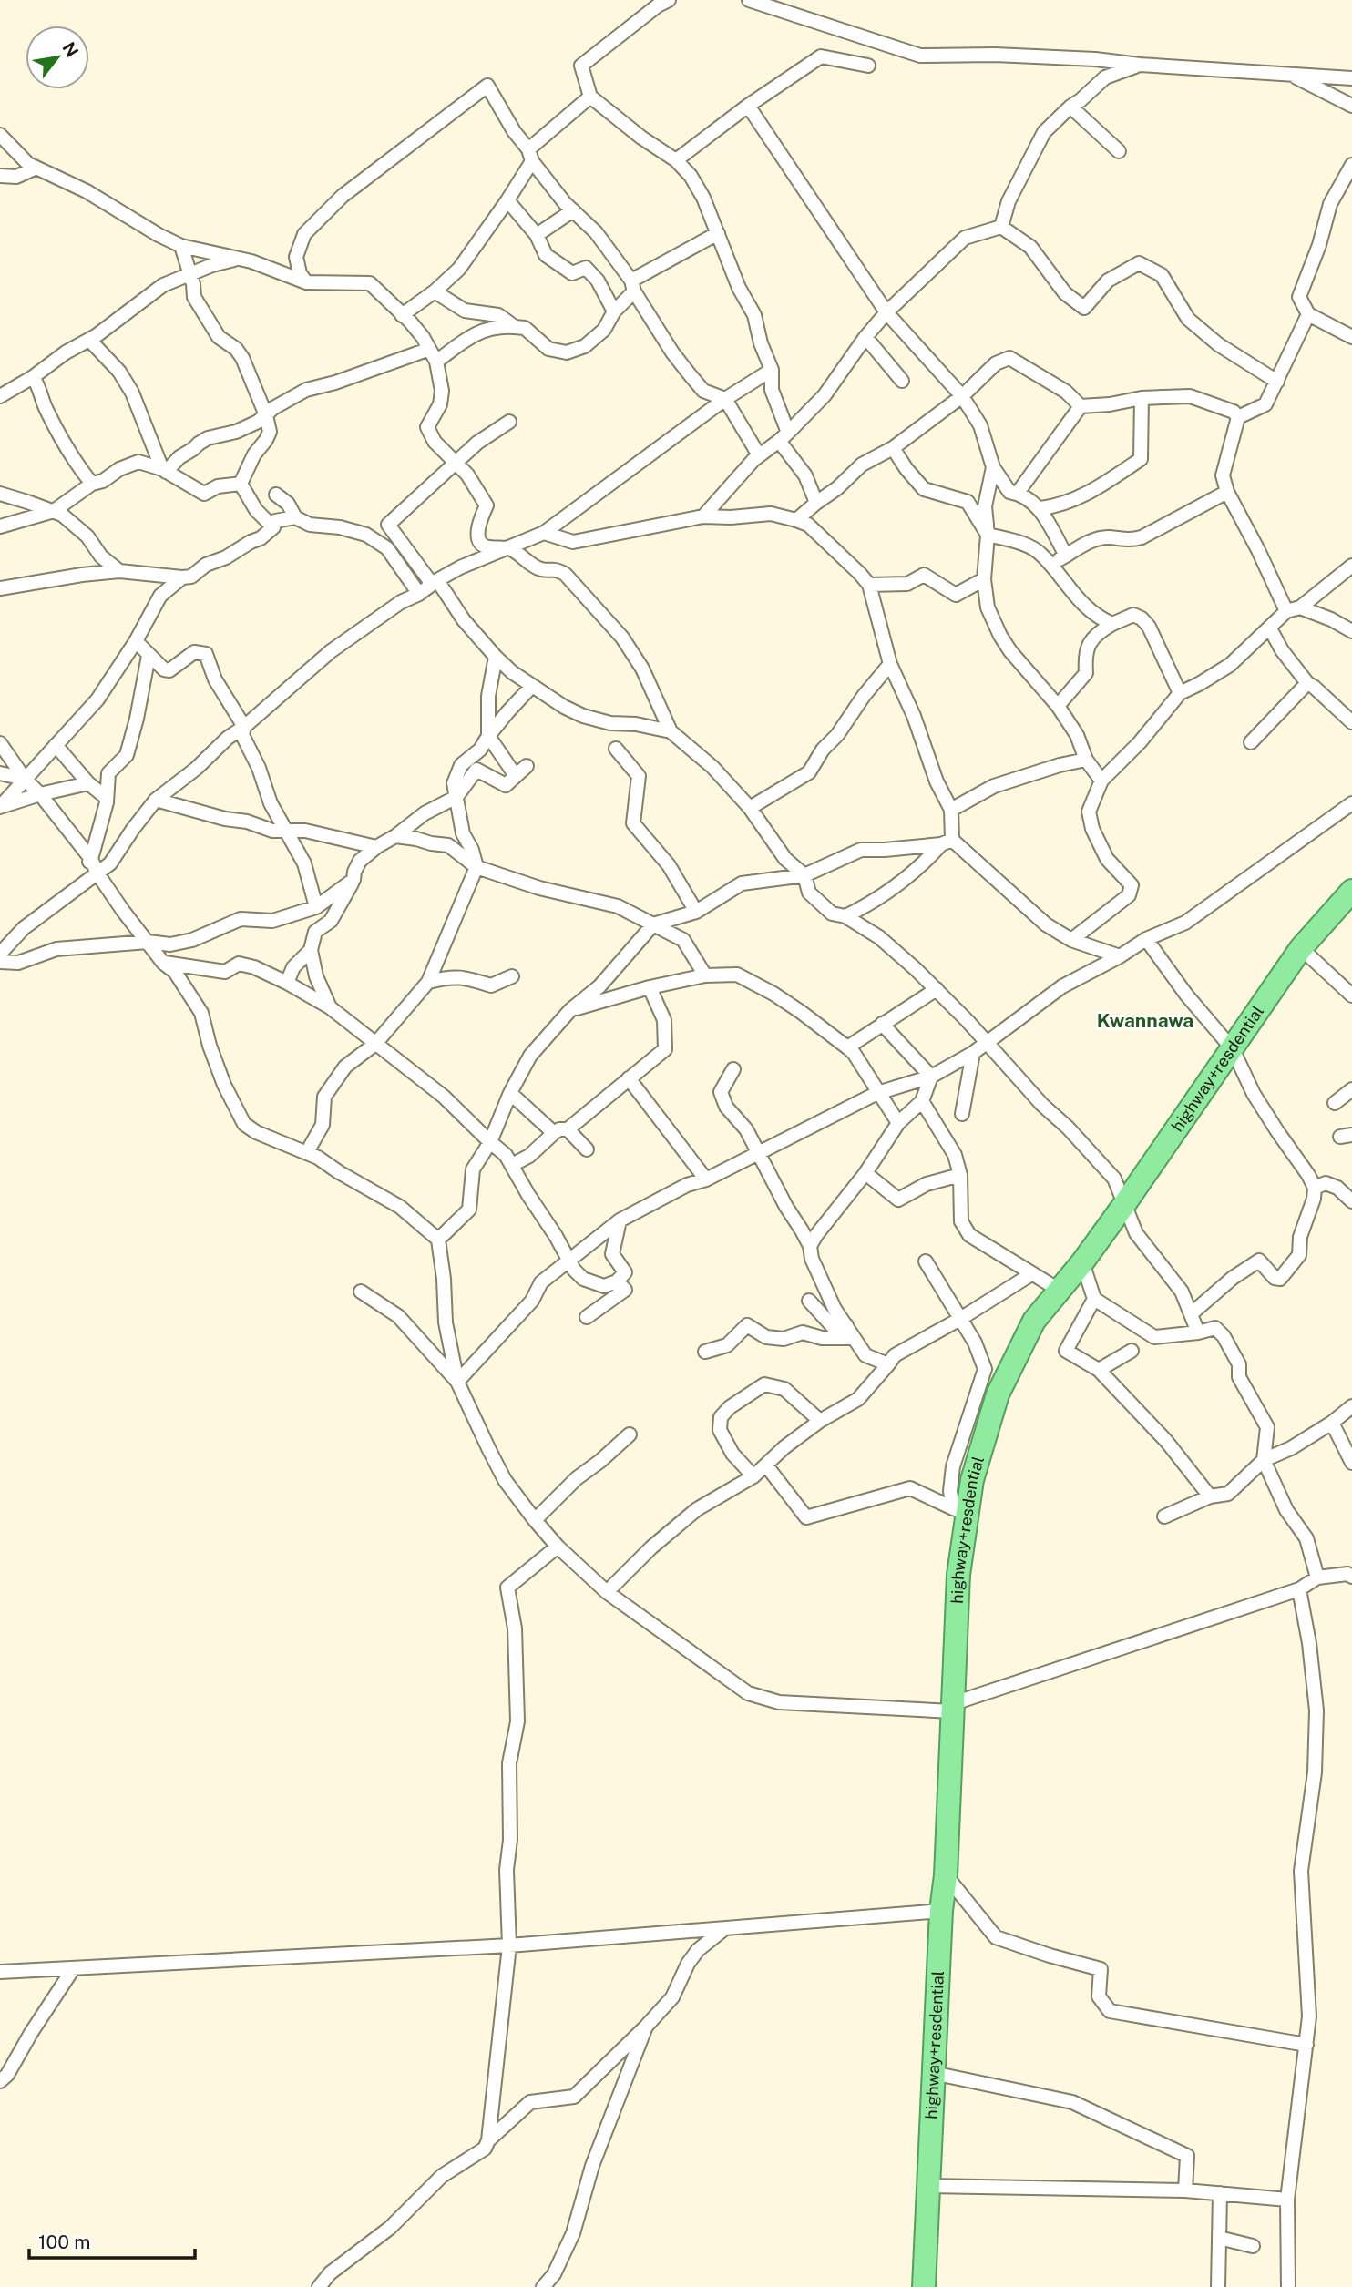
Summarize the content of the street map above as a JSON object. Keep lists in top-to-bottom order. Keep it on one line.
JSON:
{"streets":{"highway":["highway+resdential"]},"districts":["Kwannawa"],"scale_bar":"100 m","north":"top right"}
